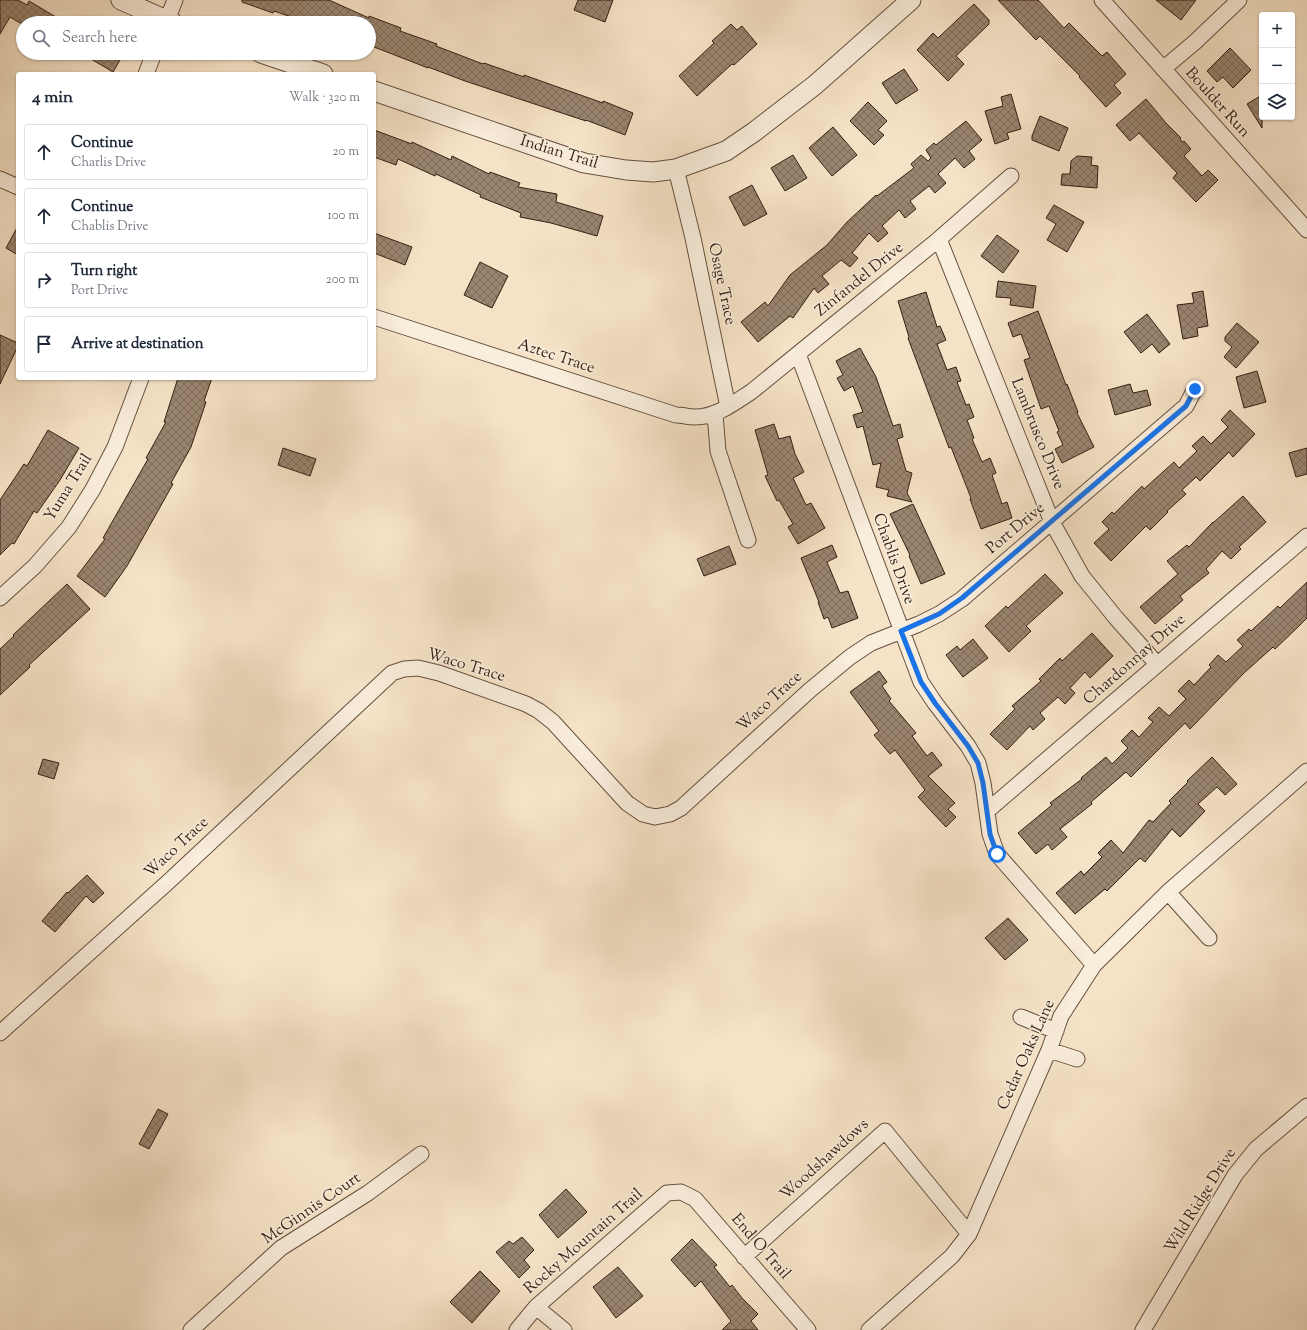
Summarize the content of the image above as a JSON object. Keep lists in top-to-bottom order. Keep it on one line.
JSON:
{"streets":{"street":["Boulder Run","Indian Trail","Zinfandel Drive","Osage Trace","Aztec Trace","Lambrusco Drive","Yuma Trail","Port Drive","Chablis Drive","Chardonnay Drive","Waco Trace","Cedar Oaks Lane","Woodshawdows","Wild Ridge Drive","McGinnis Court","Rocky Mountain Trail","End O Trail"]},"crossings":[["Indian Trail","Osage Trace"],["Zinfandel Drive","Osage Trace"],["Zinfandel Drive","Aztec Trace"],["Zinfandel Drive","Lambrusco Drive"],["Zinfandel Drive","Chablis Drive"],["Osage Trace","Aztec Trace"],["Lambrusco Drive","Port Drive"],["Lambrusco Drive","Chardonnay Drive"],["Port Drive","Chablis Drive"],["Port Drive","Waco Trace"],["Chablis Drive","Chardonnay Drive"],["Chablis Drive","Waco Trace"],["Chablis Drive","Cedar Oaks Lane"],["Cedar Oaks Lane","Woodshawdows"],["Woodshawdows","End O Trail"],["Rocky Mountain Trail","End O Trail"]],"page":{"map_buttons":["+","−"],"search":"Search here","heading":["4 min","Walk · 320 m"],"list":[["Continue","Charlis Drive","20 m"],["Continue","Chablis Drive","100 m"],["Turn right","Port Drive","200 m"],"Arrive at destination"]}}
